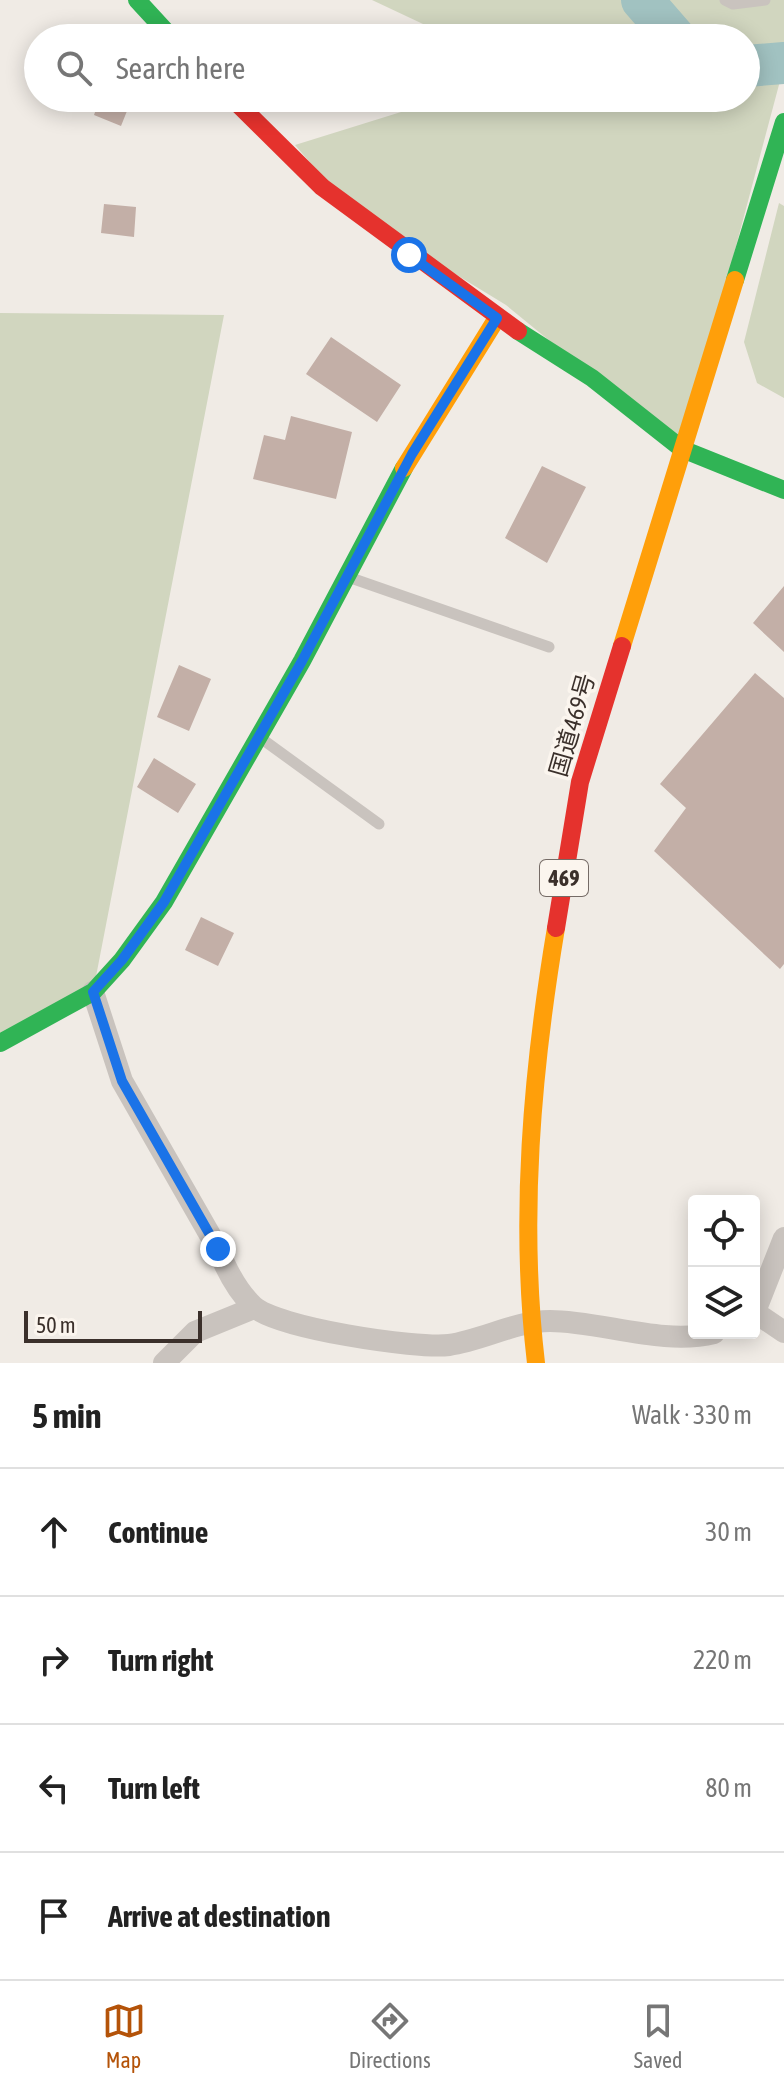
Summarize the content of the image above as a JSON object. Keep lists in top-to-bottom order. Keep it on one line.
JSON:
{"streets":{"main road":["国道469号","469"]},"scale_bar":"50 m","page":{"search":"Search here","scale":"50 m","heading":["5 min","Walk · 330 m"],"list":[["Continue","30 m"],["Turn right","220 m"],["Turn left","80 m"],"Arrive at destination"],"nav":["Map","Directions","Saved"]}}
